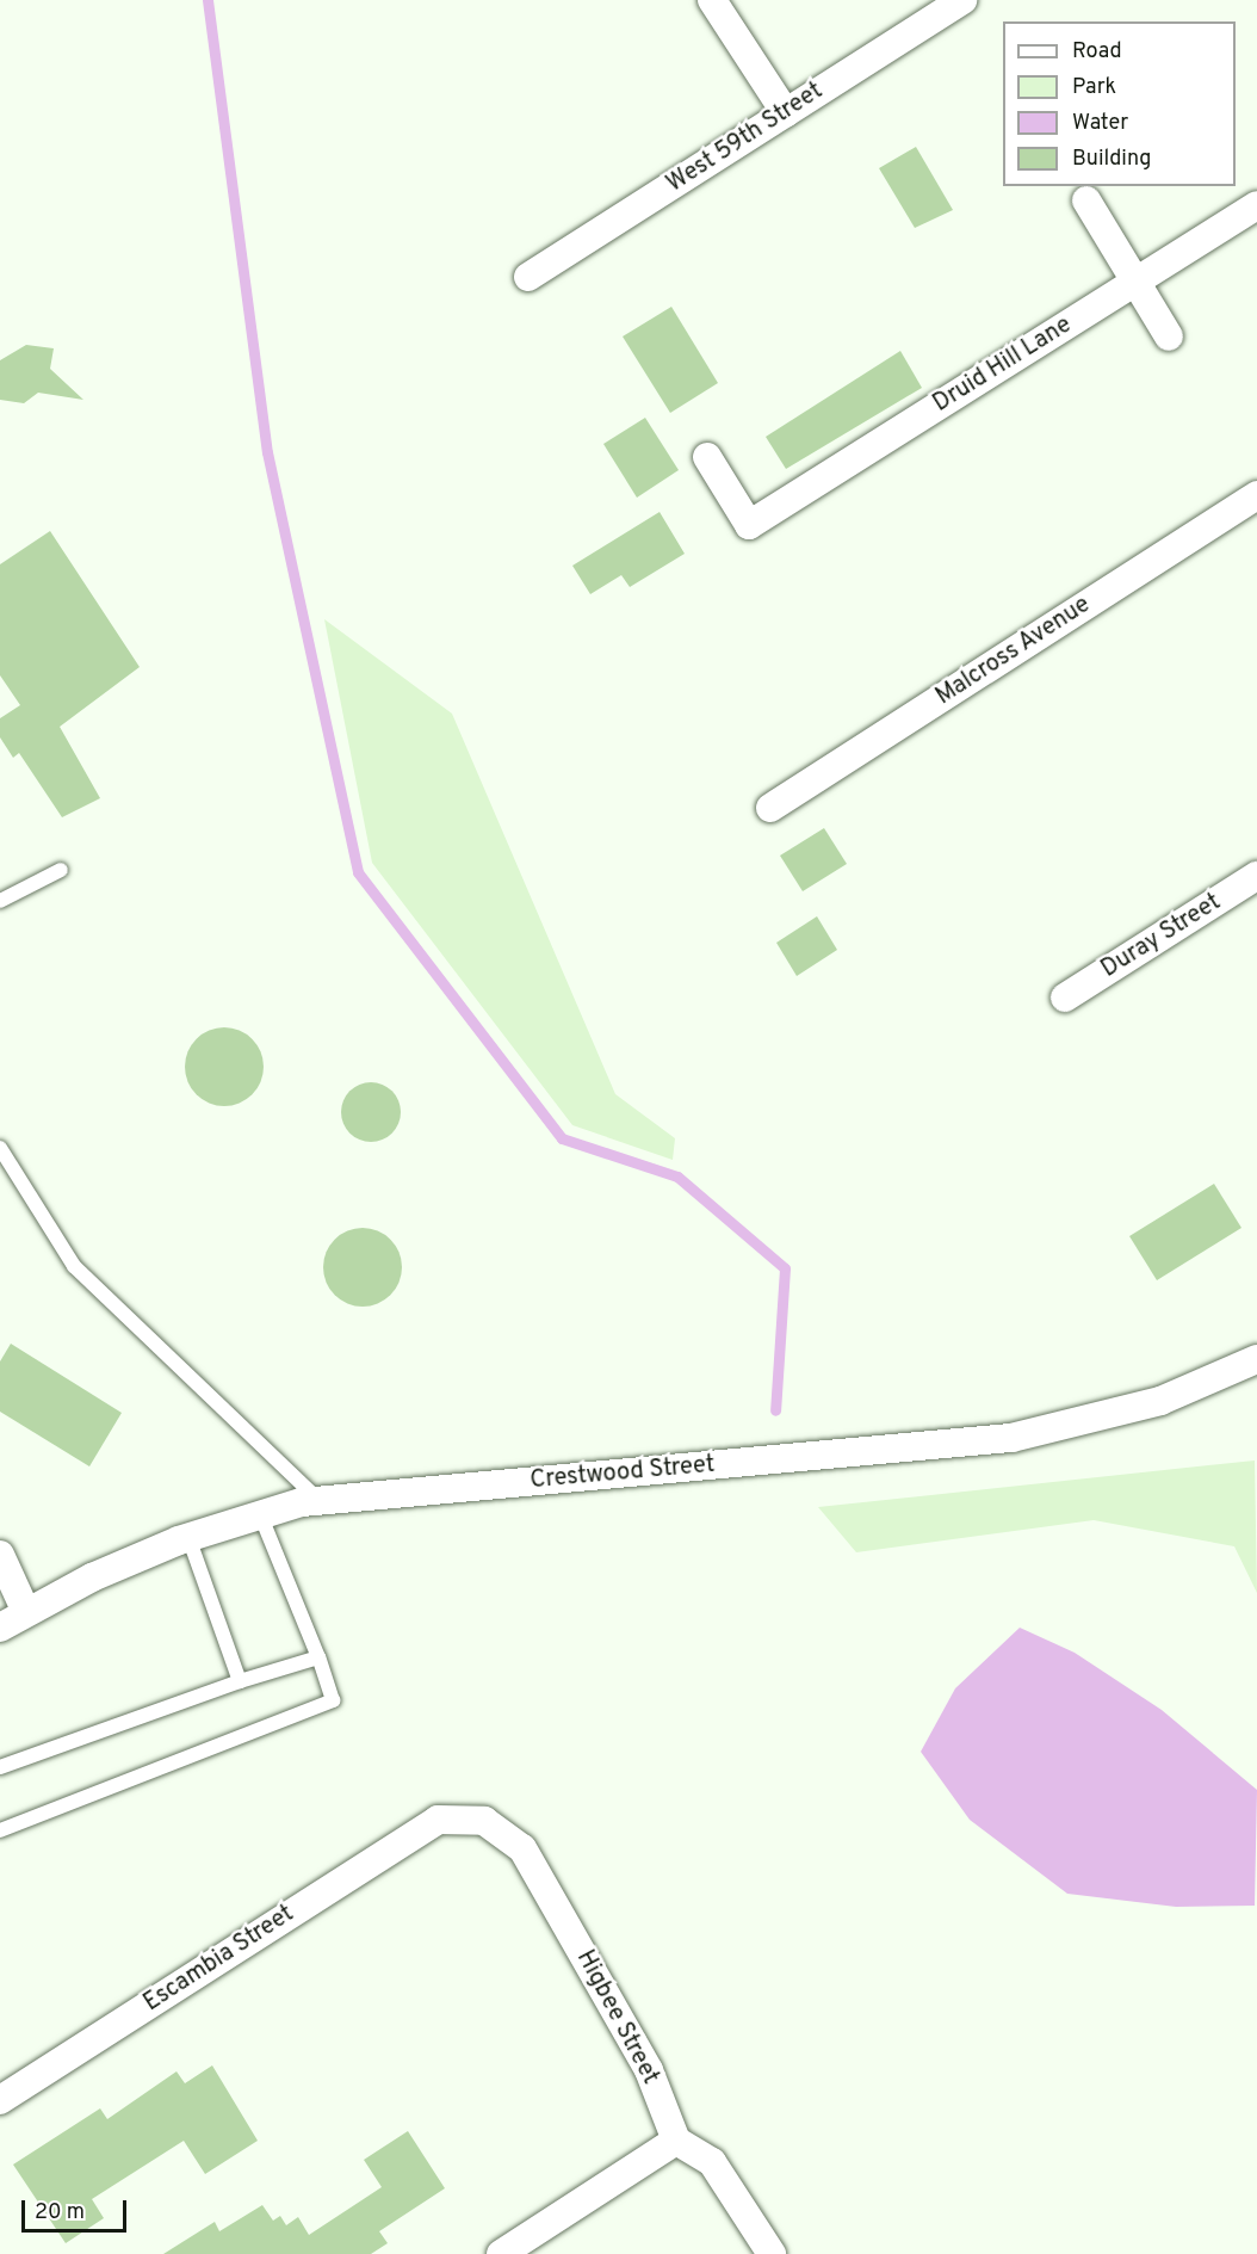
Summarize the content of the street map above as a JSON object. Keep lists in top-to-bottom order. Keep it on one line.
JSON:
{"streets":{"street":["West 59th Street","Druid Hill Lane","Malcross Avenue","Duray Street","Crestwood Street","Escambia Street","Higbee Street"]},"crossings":[["Escambia Street","Higbee Street"]],"legend":["Road","Park","Water","Building"],"scale_bar":"20 m"}
